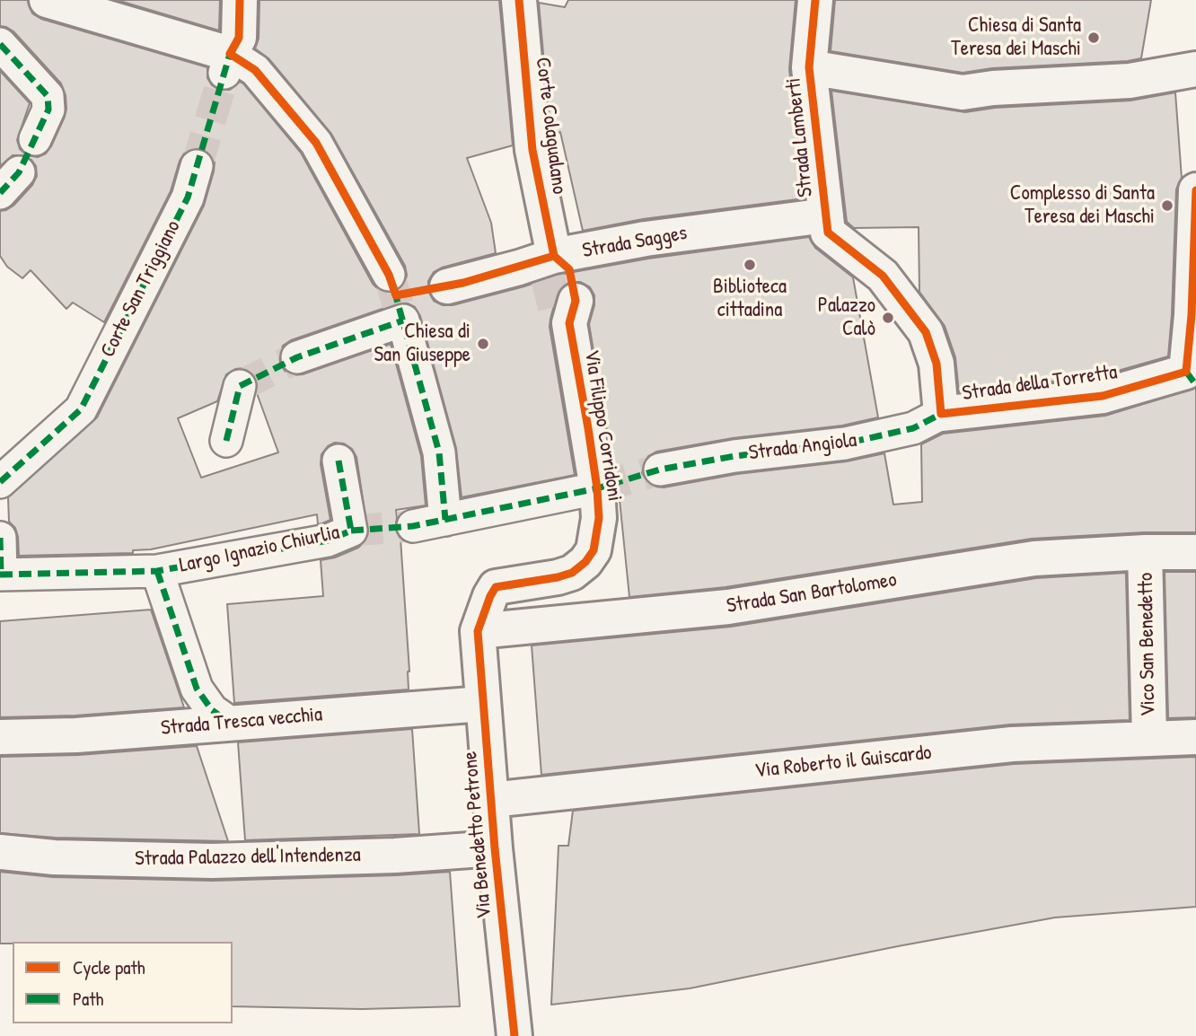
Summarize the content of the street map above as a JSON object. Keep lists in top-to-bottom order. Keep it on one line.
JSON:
{"streets":{"street":["Corte Colagualano","Strada Lamberti","Strada Sagges","Corte San Triggiano","Strada della Torretta","Via Filippo Corridoni","Strada Angiola","Largo Ignazio Chiurlia","Strada San Bartolomeo","Vico San Benedetto","Strada Tresca vecchia","Via Roberto il Guiscardo","Via Benedetto Petrone","Strada Palazzo dell'Intendenza"]},"crossings":[["Corte Colagualano","Strada Sagges"],["Corte Colagualano","Via Filippo Corridoni"],["Strada Lamberti","Strada Sagges"],["Strada Sagges","Via Filippo Corridoni"],["Strada della Torretta","Strada Angiola"],["Via Filippo Corridoni","Strada San Bartolomeo"],["Via Filippo Corridoni","Via Benedetto Petrone"],["Largo Ignazio Chiurlia","Strada Tresca vecchia"],["Strada San Bartolomeo","Vico San Benedetto"],["Strada San Bartolomeo","Via Benedetto Petrone"],["Vico San Benedetto","Via Roberto il Guiscardo"],["Strada Tresca vecchia","Via Benedetto Petrone"],["Via Roberto il Guiscardo","Via Benedetto Petrone"],["Via Benedetto Petrone","Strada Palazzo dell'Intendenza"]],"places":["Chiesa di Santa Teresa dei Maschi","Complesso di Santa Teresa dei Maschi","Biblioteca cittadina","Palazzo Calò","Chiesa di San Giuseppe"],"legend":["Cycle path","Path"]}
